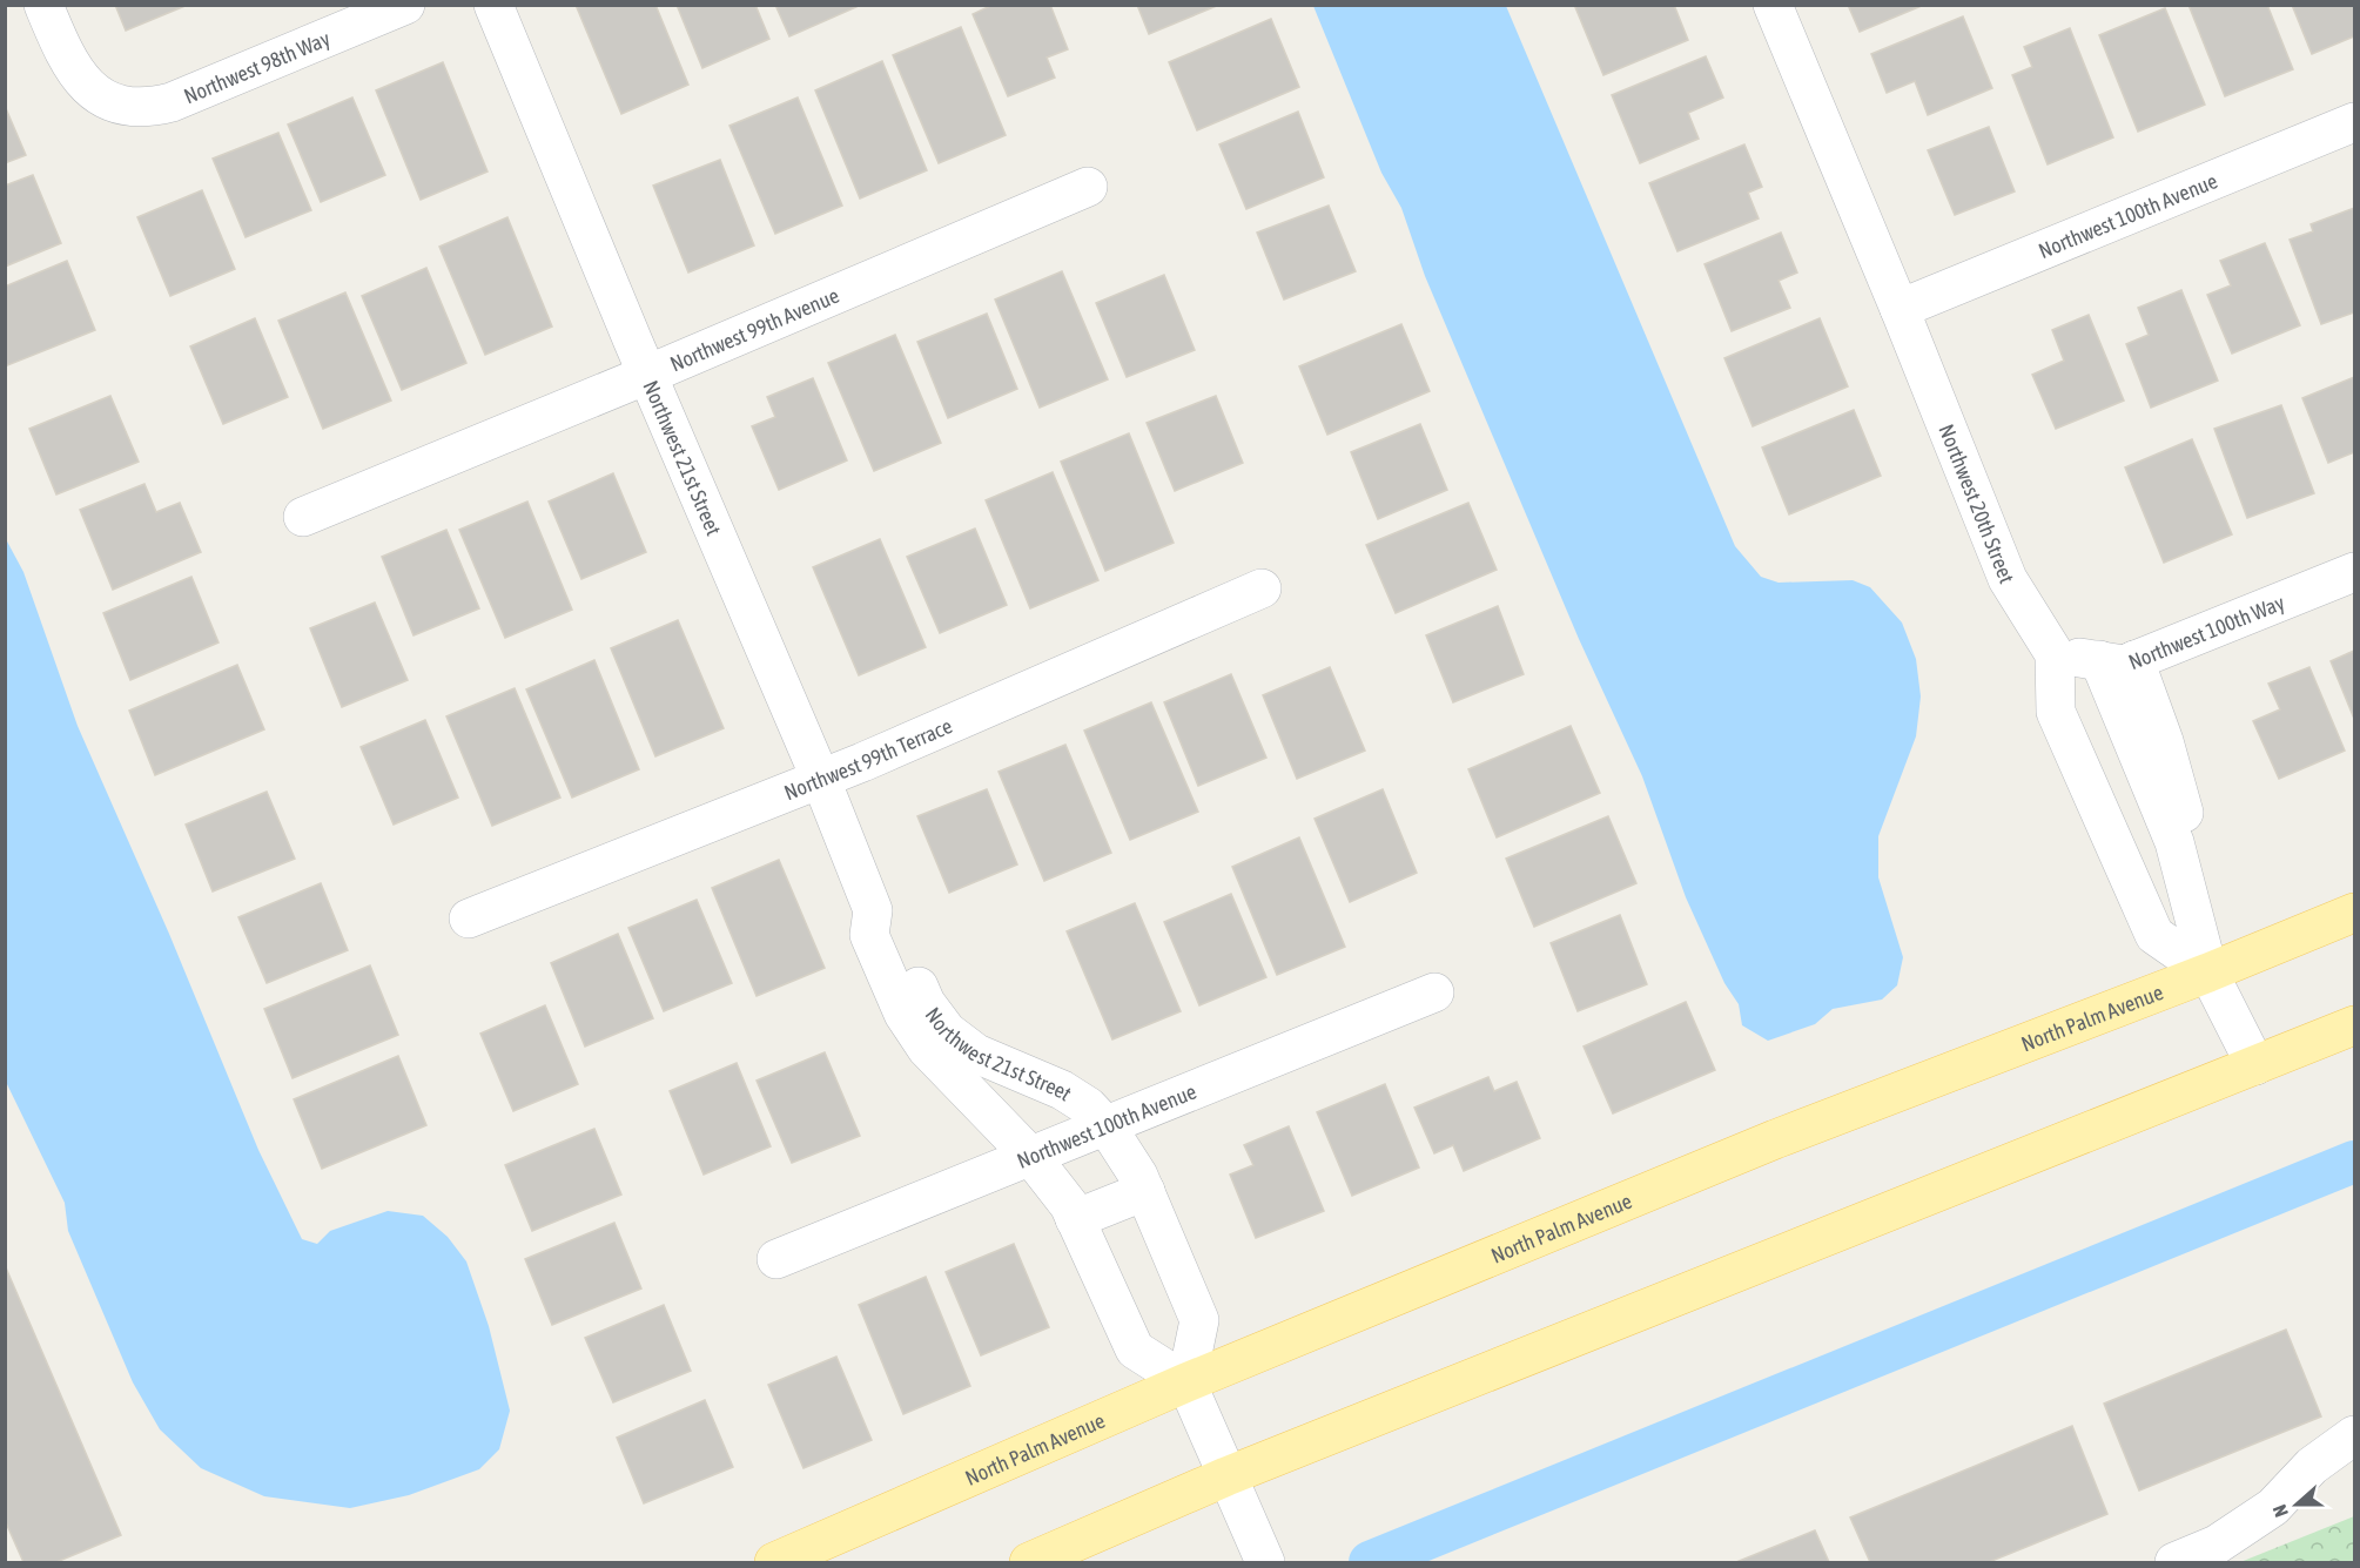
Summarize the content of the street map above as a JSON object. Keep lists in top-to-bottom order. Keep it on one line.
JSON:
{"streets":{"main road":["North Palm Avenue"],"street":["Northwest 98th Way","Northwest 100th Avenue","Northwest 99th Avenue","Northwest 21st Street","Northwest 20th Street","Northwest 100th Way","Northwest 99th Terrace"]},"crossings":[["Northwest 100th Avenue","Northwest 21st Street"],["Northwest 100th Avenue","Northwest 20th Street"],["Northwest 99th Avenue","Northwest 21st Street"],["Northwest 21st Street","Northwest 99th Terrace"],["Northwest 21st Street","North Palm Avenue"],["Northwest 20th Street","Northwest 100th Way"]],"north":"left"}
